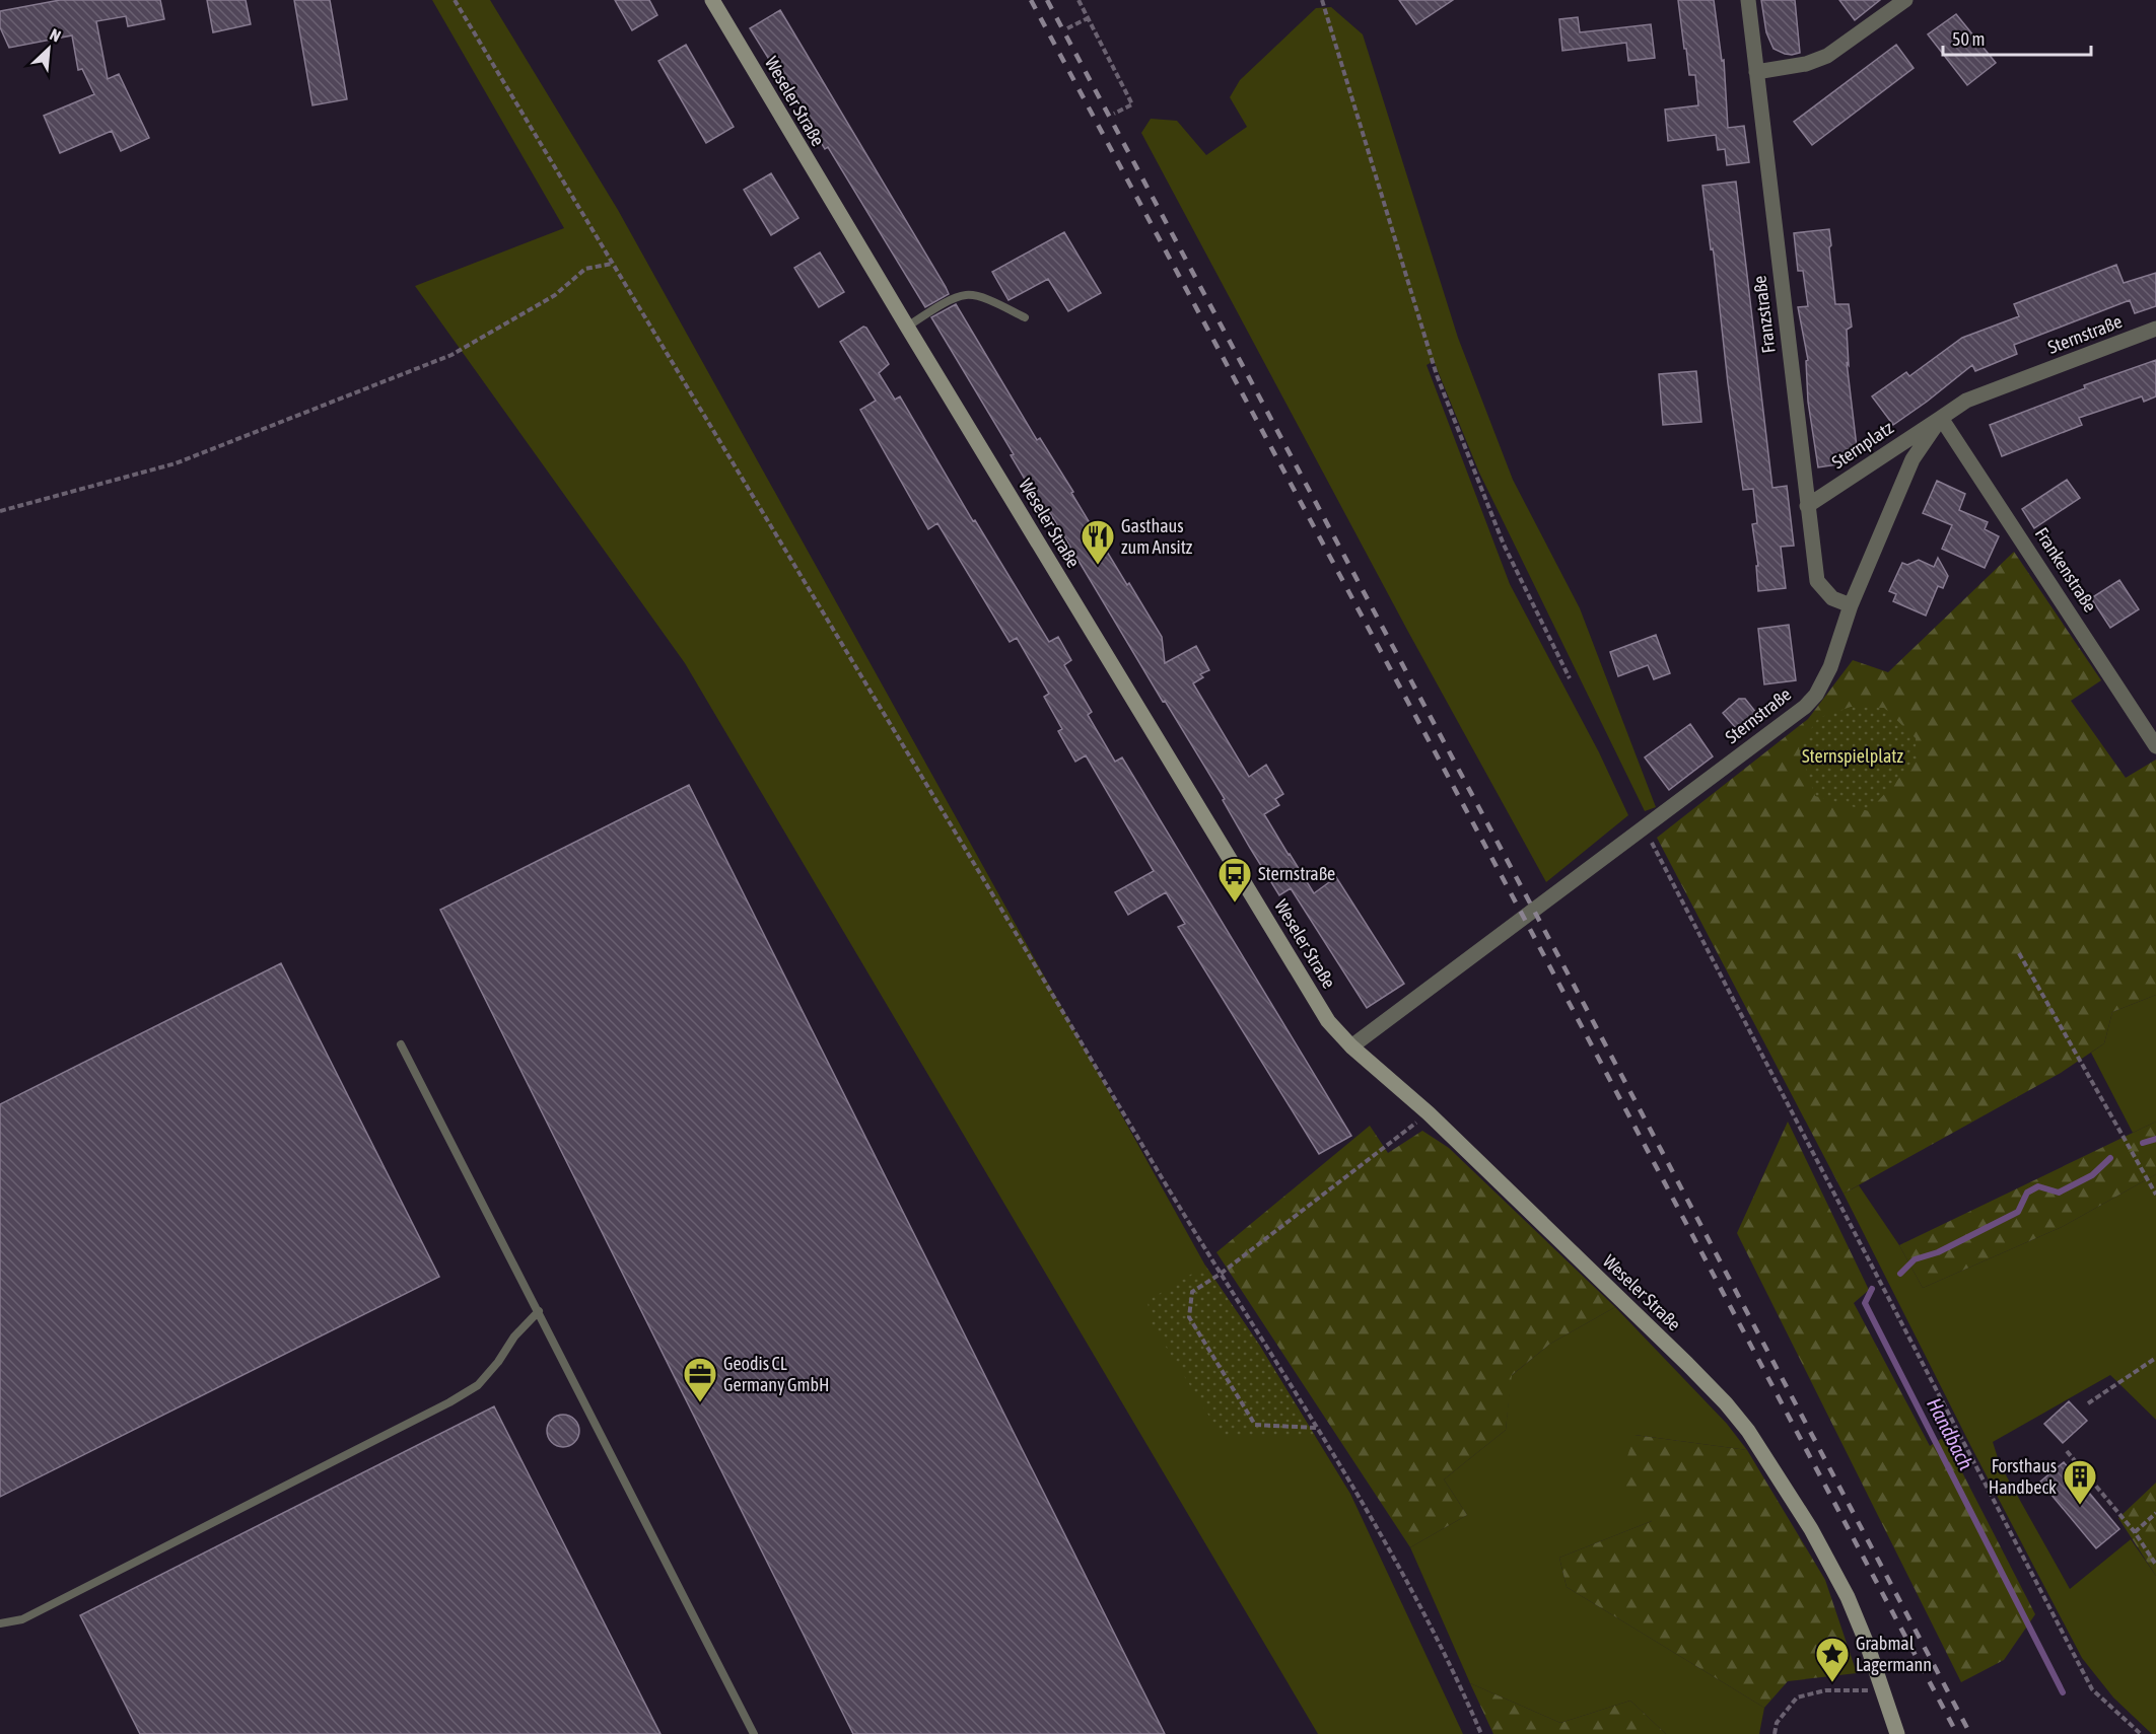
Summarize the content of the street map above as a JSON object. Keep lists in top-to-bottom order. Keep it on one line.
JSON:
{"streets":{"main road":["Weseler Straße"],"street":["Franzstraße","Sternstraße","Sternplatz","Frankenstraße"]},"crossings":[["Weseler Straße","Sternstraße"],["Franzstraße","Sternstraße"],["Franzstraße","Sternplatz"],["Sternstraße","Sternplatz"],["Sternstraße","Frankenstraße"],["Sternplatz","Frankenstraße"]],"water":["Handbach"],"parks":["Sternspielplatz"],"places":{"restaurant":["Gasthaus zum Ansitz"],"bus stop":["Sternstraße"],"office":["Geodis CL Germany GmbH"],"building":["Forsthaus Handbeck"],"place":["Grabmal Lagermann"]},"scale_bar":"50 m","north":"top right"}
